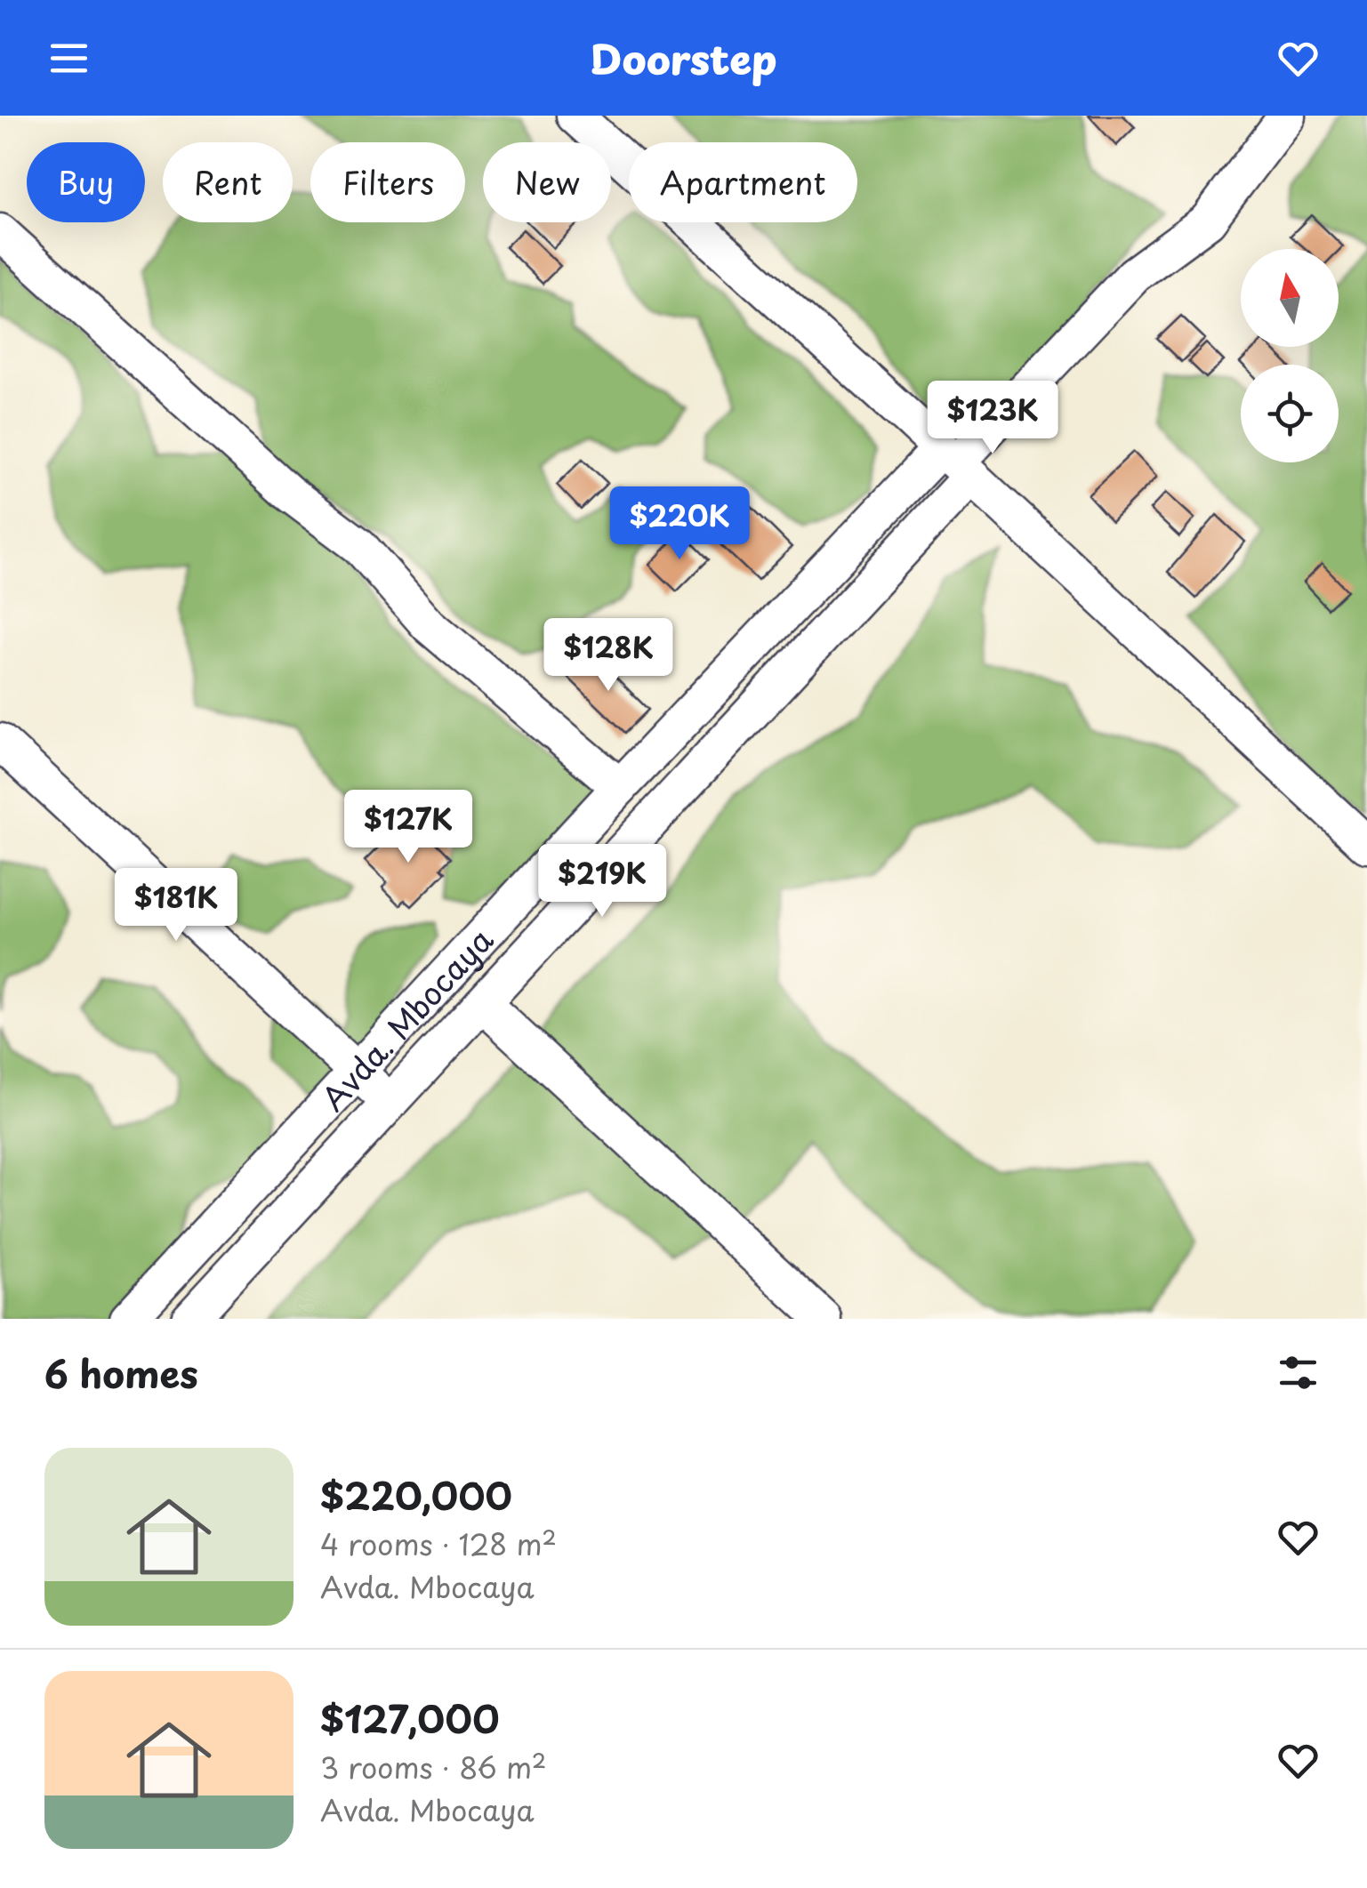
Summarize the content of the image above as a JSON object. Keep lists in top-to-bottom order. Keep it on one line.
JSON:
{"streets":{"street":["Avda. Mbocaya"]},"north":"top","page":{"header":"Doorstep","chip":["Buy","Rent","Filters","New","Apartment"],"price":["$123K","$220K","$128K","$127K","$219K","$181K"],"heading":"6 homes","list":[{"name":"$220,000","note":"4 rooms · 128 m² · Avda. Mbocaya"},{"name":"$127,000","note":"3 rooms · 86 m² · Avda. Mbocaya"}]}}
